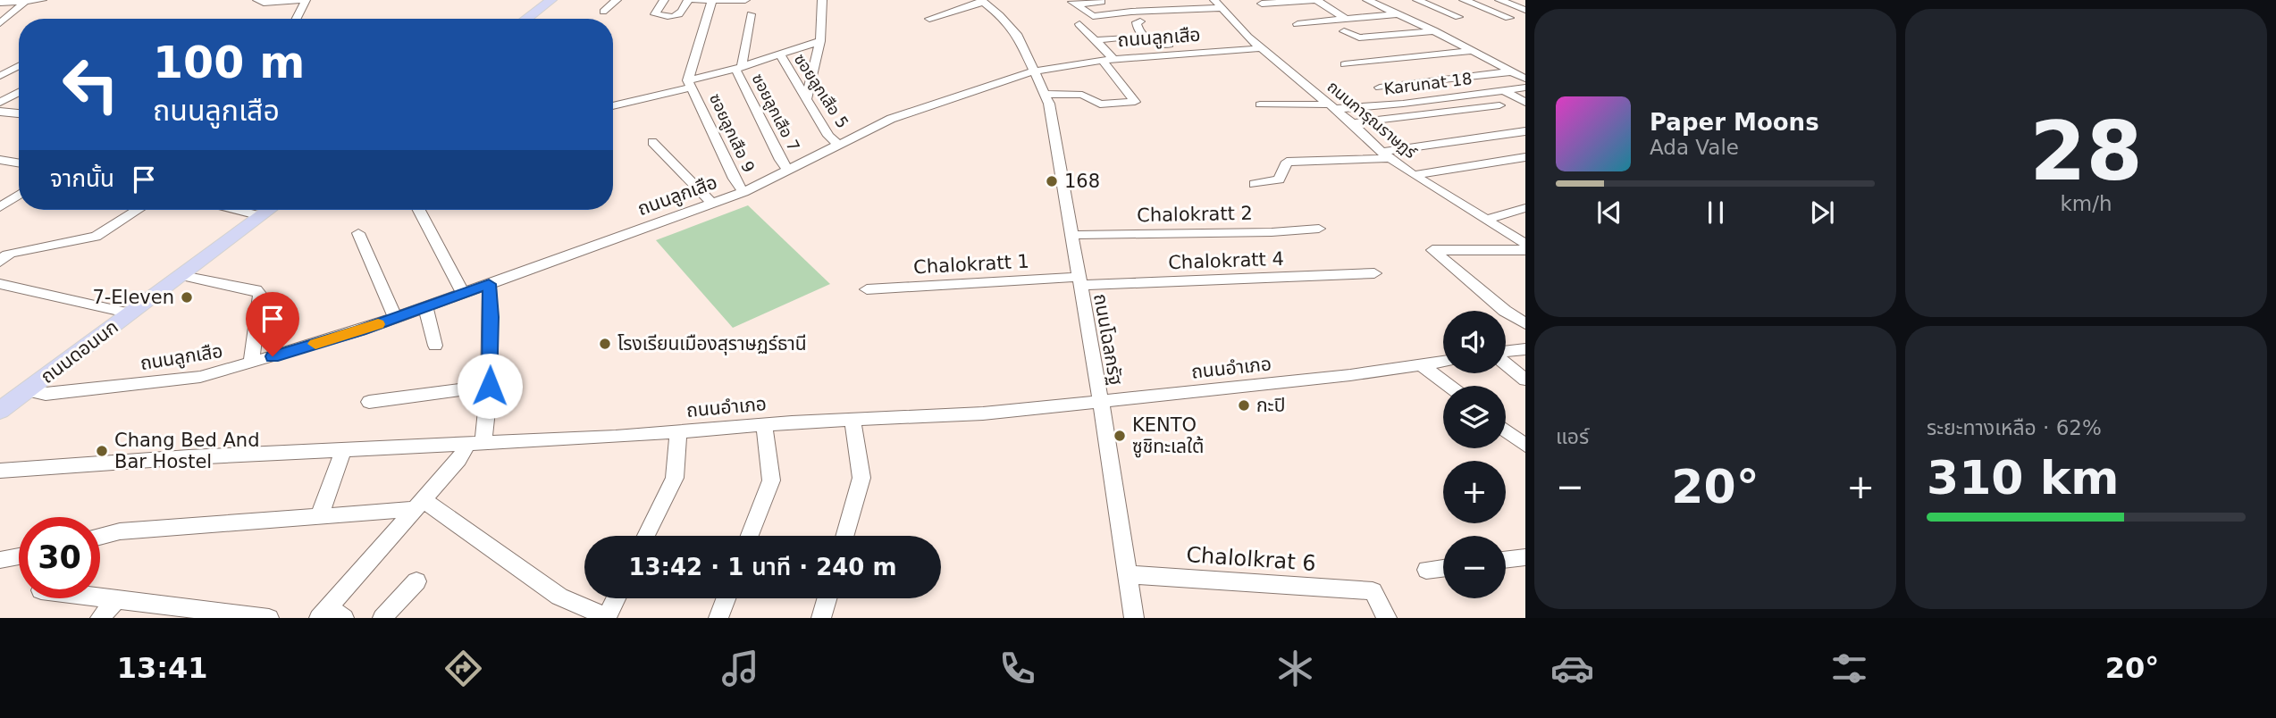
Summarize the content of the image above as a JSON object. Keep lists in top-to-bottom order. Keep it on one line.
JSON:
{"streets":{"main road":["ถนนดอนนก"],"street":["ถนนลูกเสือ","Karunat 18","ซอยลูกเสือ 5","ซอยลูกเสือ 7","ถนนการุณราษฏร์","ซอยลูกเสือ 9","Chalokratt 2","Chalokratt 4","Chalokratt 1","ถนนโฉลกรัฐ","ถนนอำเภอ","Chalolkrat 6"]},"crossings":[["ถนนลูกเสือ","ซอยลูกเสือ 5"],["ถนนลูกเสือ","ซอยลูกเสือ 7"],["ถนนลูกเสือ","ถนนการุณราษฏร์"],["ถนนลูกเสือ","ซอยลูกเสือ 9"],["ถนนลูกเสือ","ถนนโฉลกรัฐ"],["ถนนลูกเสือ","ถนนดอนนก"],["Karunat 18","ถนนการุณราษฏร์"],["Chalokratt 2","ถนนโฉลกรัฐ"],["Chalokratt 4","Chalokratt 1"],["Chalokratt 4","ถนนโฉลกรัฐ"],["Chalokratt 1","ถนนโฉลกรัฐ"],["ถนนโฉลกรัฐ","ถนนอำเภอ"],["ถนนโฉลกรัฐ","Chalolkrat 6"]],"places":["168","7-Eleven","โรงเรียนเมืองสุราษฏร์ธานี","กะปิ","KENTO ซูชิทะเลใต้","Chang Bed And Bar Hostel"],"page":{"tile":[["28","km/h"],"แอร์",["ระยะทางเหลือ · 62%","310 km"]],"turn":["100 m","ถนนลูกเสือ"],"song":["Paper Moons","Ada Vale"],"then":"จากนั้น","map_buttons":["+","−"],"heat":["−","20°","+"],"limit":"30","trip":"13:42 · 1 นาที · 240 m","tabs":["13:41","20°"]}}
